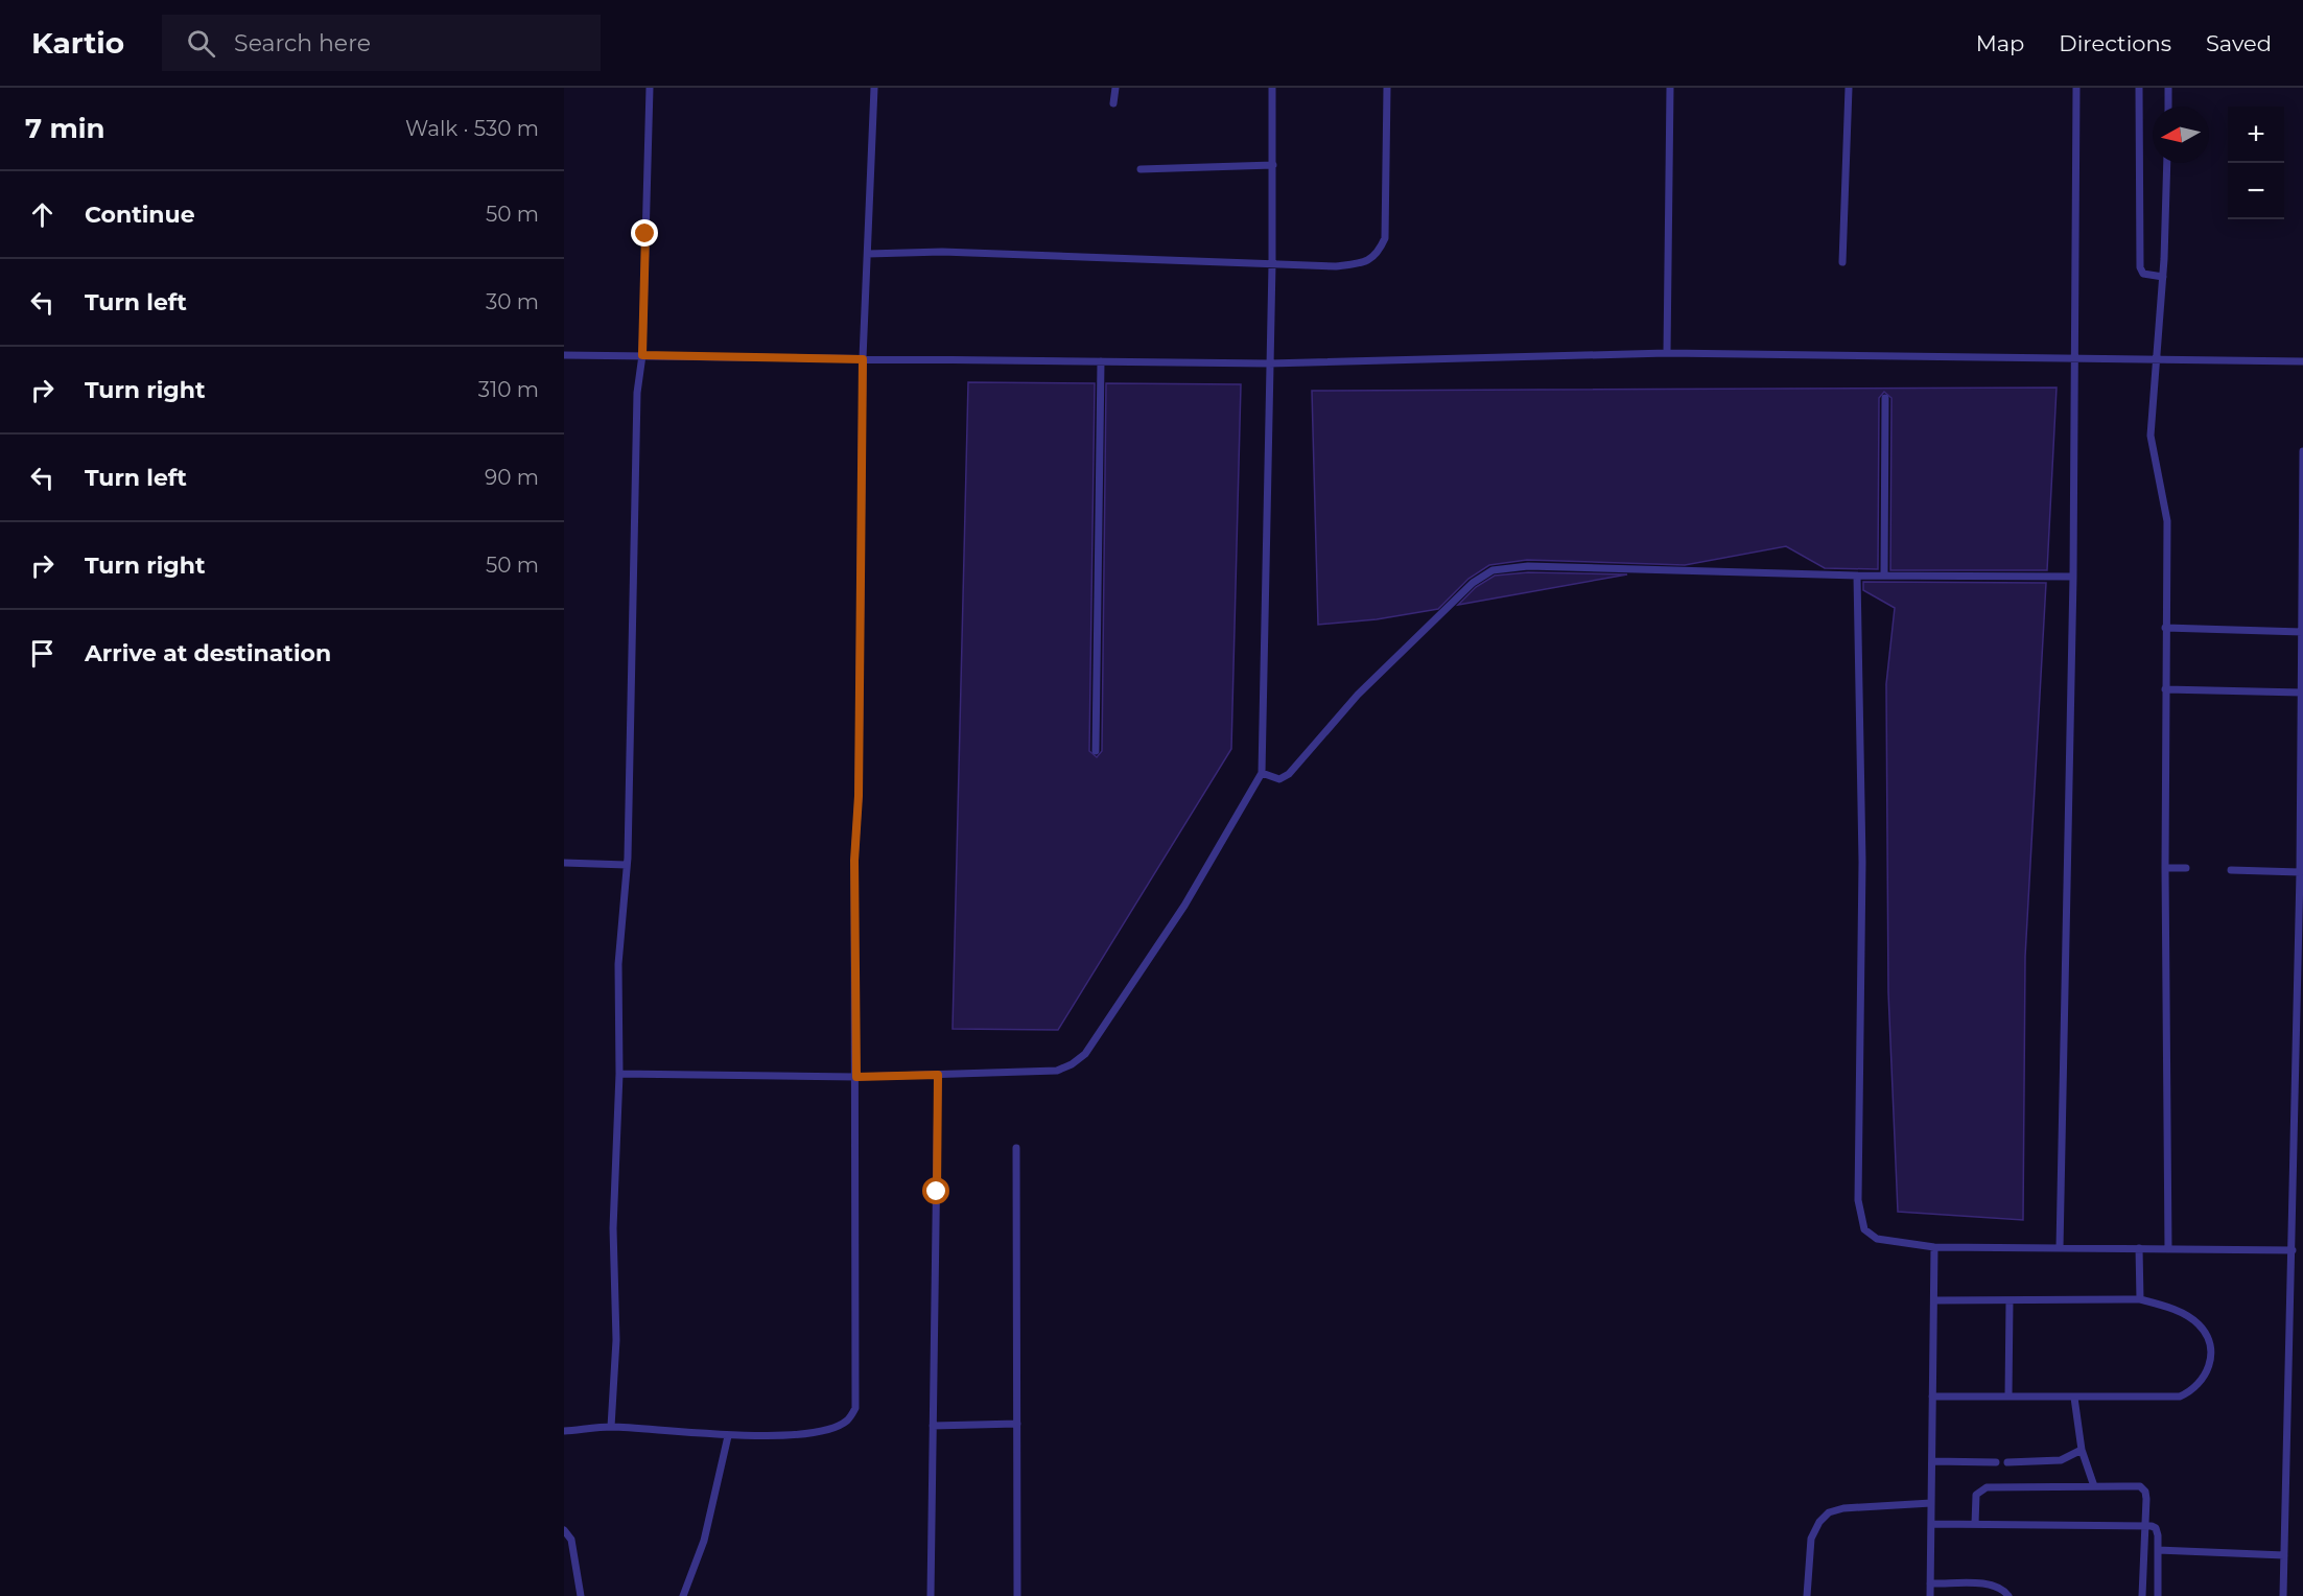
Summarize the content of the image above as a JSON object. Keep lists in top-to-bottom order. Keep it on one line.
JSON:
{"north":"left","page":{"header":"Kartio","search":"Search here","nav":["Map","Directions","Saved"],"heading":["7 min","Walk · 530 m"],"map_buttons":["+","−"],"list":[["Continue","50 m"],["Turn left","30 m"],["Turn right","310 m"],["Turn left","90 m"],["Turn right","50 m"],"Arrive at destination"]}}
